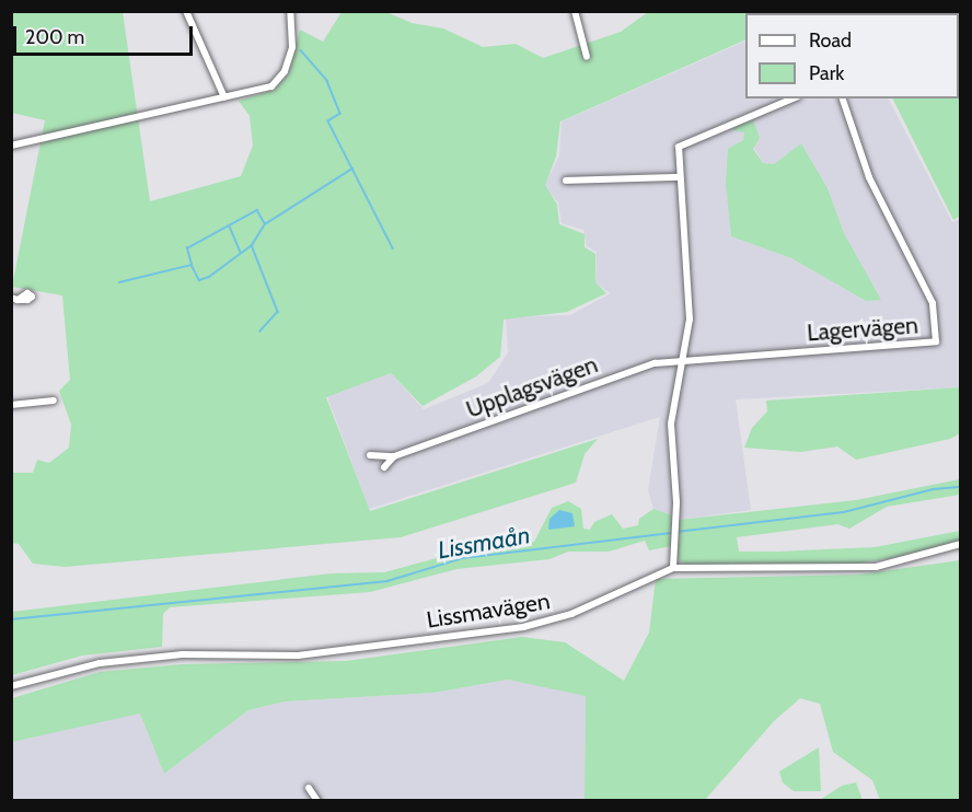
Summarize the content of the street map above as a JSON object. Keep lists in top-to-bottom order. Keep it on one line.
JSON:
{"streets":{"street":["Lagervägen","Upplagsvägen","Lissmavägen"]},"crossings":[["Lagervägen","Upplagsvägen"]],"water":["Lissmaån"],"legend":["Road","Park"],"scale_bar":"200 m"}
